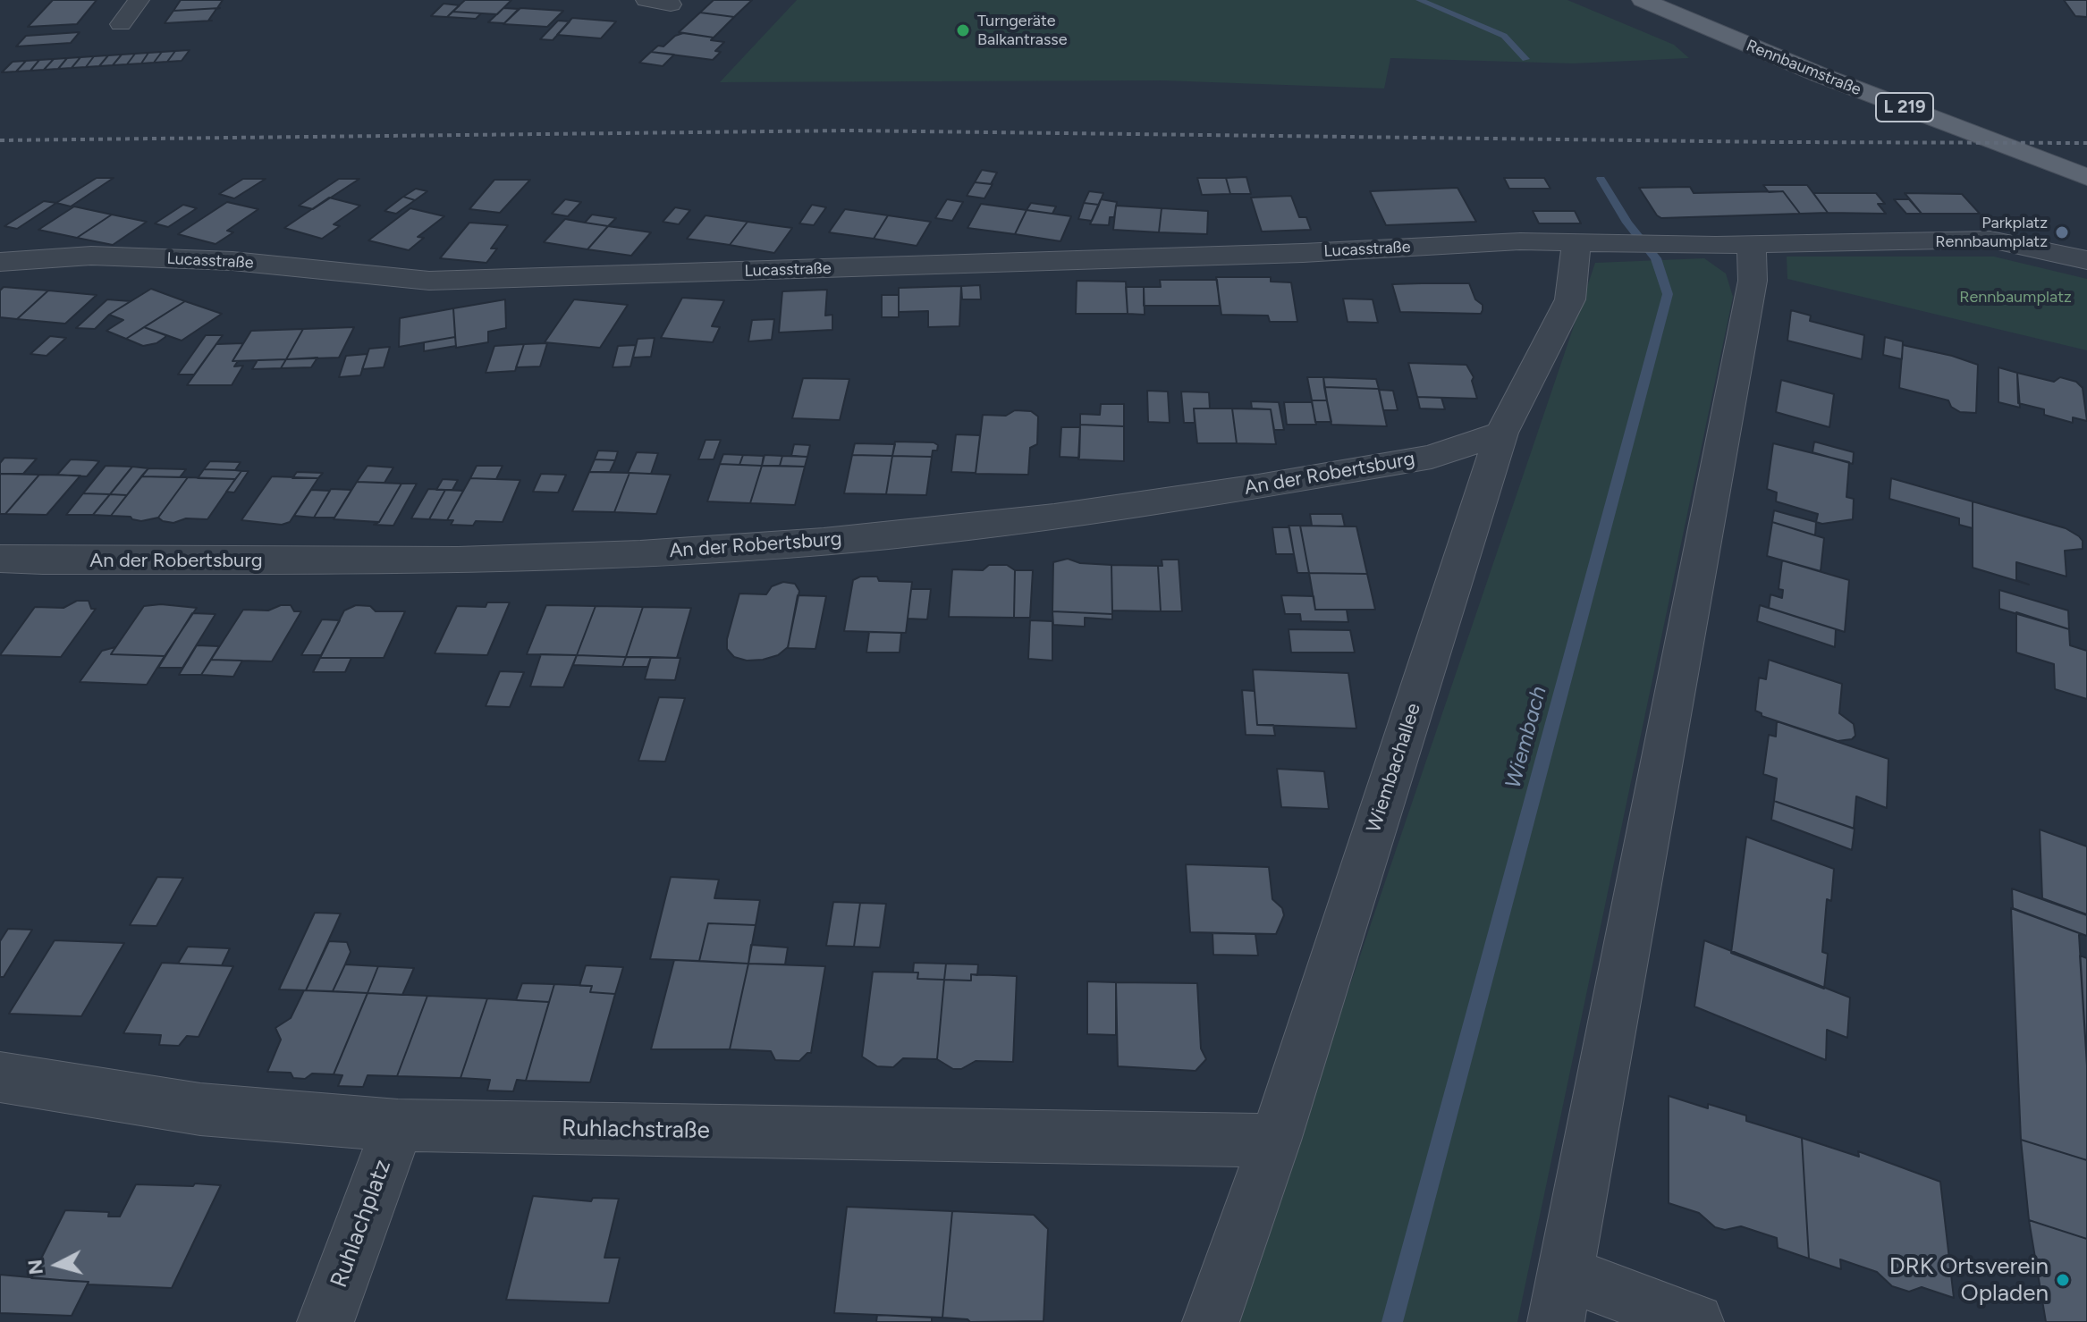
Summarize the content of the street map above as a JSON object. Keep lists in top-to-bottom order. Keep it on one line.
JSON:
{"streets":{"main road":["Rennbaumstraße","L 219"],"street":["Lucasstraße","An der Robertsburg","Wiembachallee","Ruhlachstraße","Ruhlachplatz"]},"crossings":[["Lucasstraße","Wiembachallee"],["An der Robertsburg","Wiembachallee"],["Wiembachallee","Ruhlachstraße"],["Ruhlachstraße","Ruhlachplatz"]],"water":["Wiembach"],"parks":["Rennbaumplatz"],"places":["Turngeräte Balkantrasse","Parkplatz Rennbaumplatz","DRK Ortsverein Opladen"],"north":"left"}
